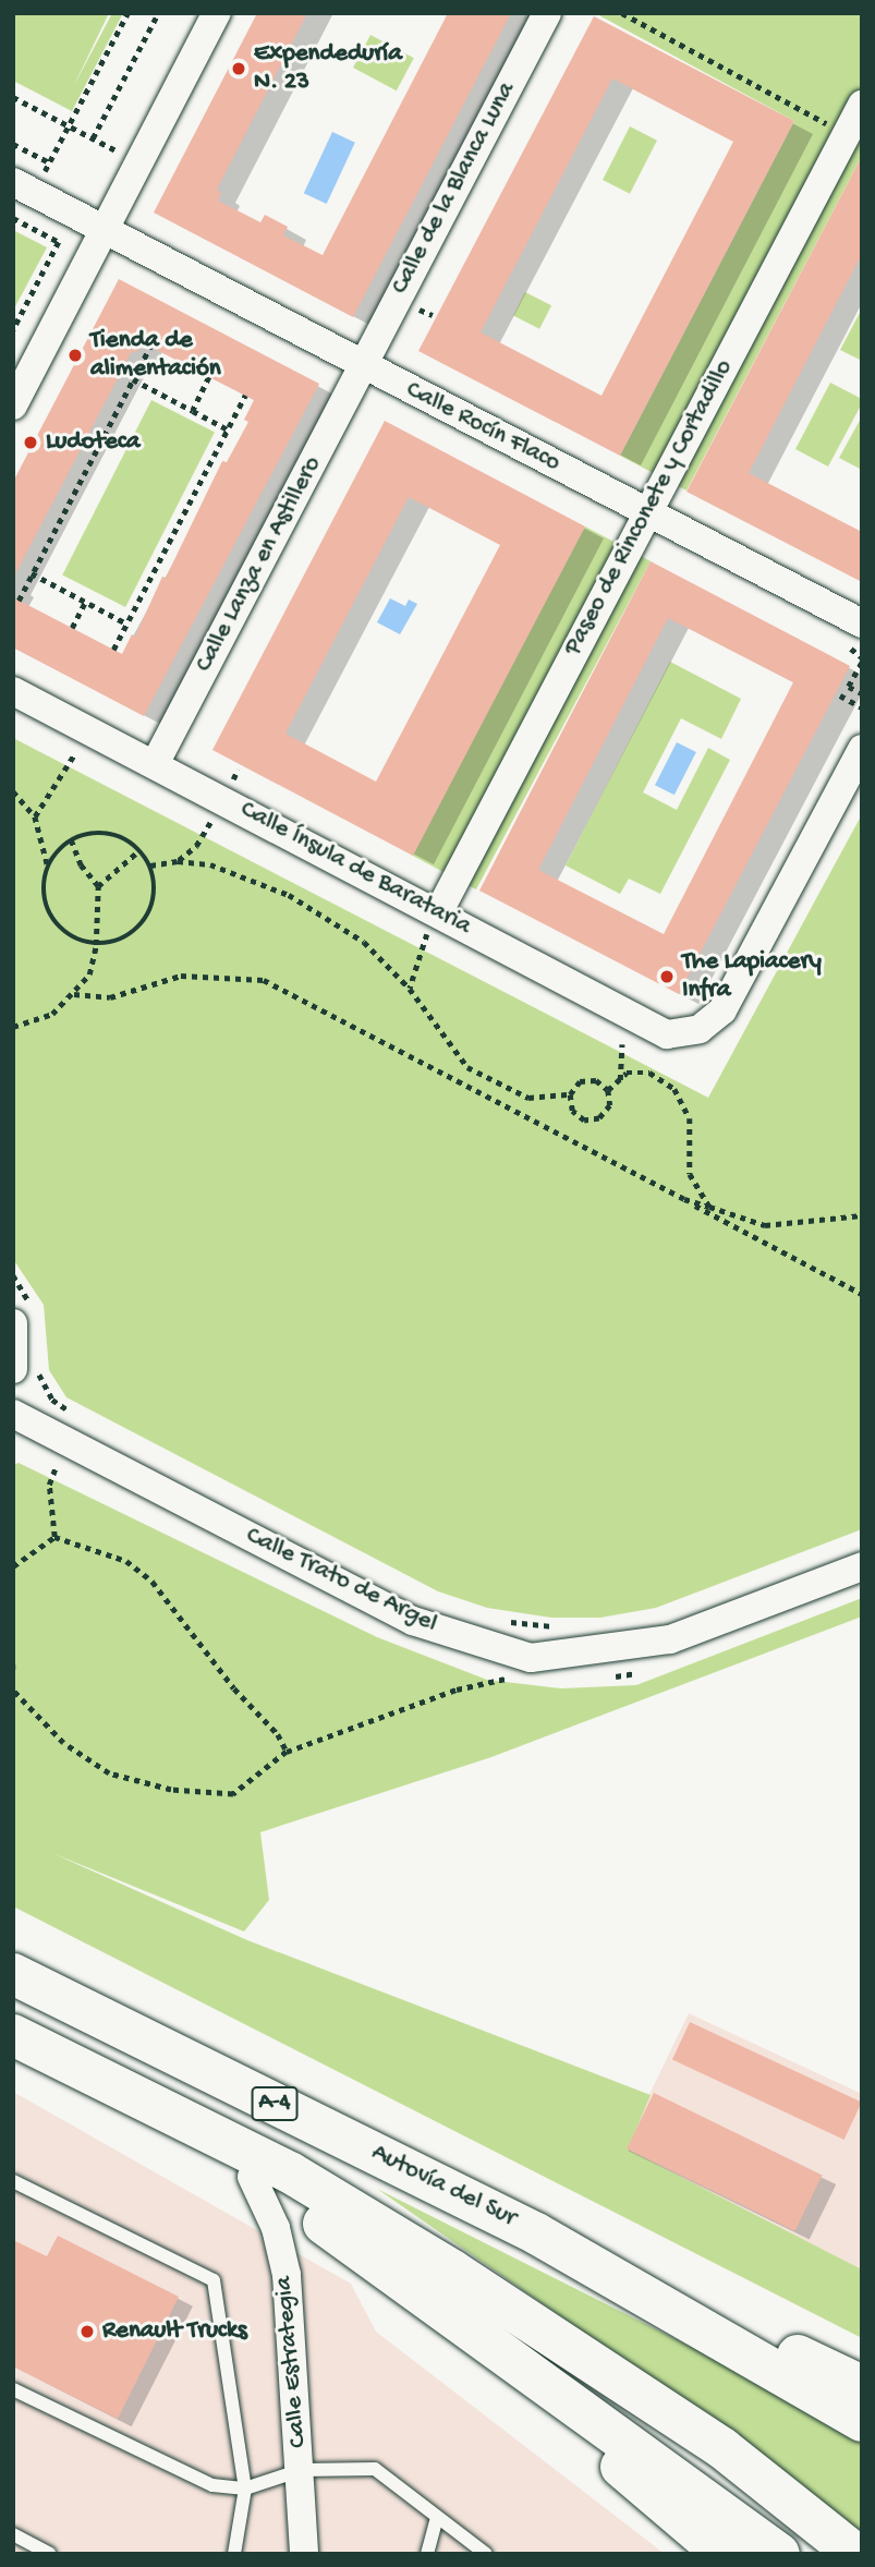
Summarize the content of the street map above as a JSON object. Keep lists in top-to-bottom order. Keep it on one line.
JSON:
{"streets":{"highway":["A-4","Autovía del Sur"],"street":["Calle de la Blanca Luna","Calle Rocín Flaco","Paseo de Rinconete y Cortadillo","Calle Lanza en Astillero","Calle Ínsula de Barataria","Calle Trato de Argel","Calle Estrategia"]},"crossings":[["Calle de la Blanca Luna","Calle Rocín Flaco"],["Calle de la Blanca Luna","Calle Lanza en Astillero"],["Calle Rocín Flaco","Paseo de Rinconete y Cortadillo"],["Calle Rocín Flaco","Calle Lanza en Astillero"],["Paseo de Rinconete y Cortadillo","Calle Ínsula de Barataria"],["Calle Lanza en Astillero","Calle Ínsula de Barataria"]],"places":["Expendeduría N. 23","Tienda de alimentación","Ludoteca","The Lapiacery Infra","Renault Trucks"]}
